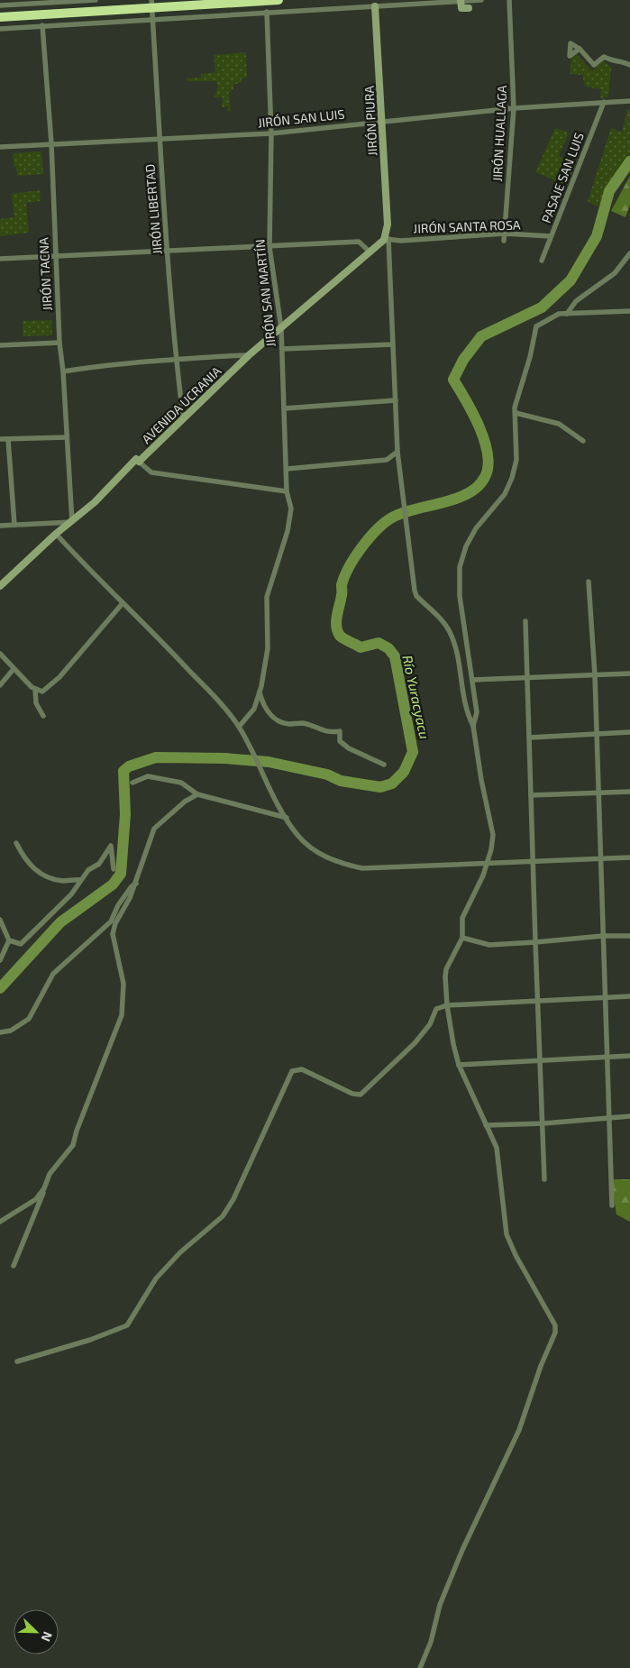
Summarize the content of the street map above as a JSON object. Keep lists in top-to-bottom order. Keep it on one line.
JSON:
{"streets":{"main road":["JIRÓN PIURA","AVENIDA UCRANIA"],"street":["JIRÓN SAN LUIS","JIRÓN HUALLAGA","PASAJE SAN LUIS","JIRÓN LIBERTAD","JIRÓN SANTA ROSA","JIRÓN TACNA","JIRÓN SAN MARTÍN"]},"crossings":[["JIRÓN SAN LUIS","JIRÓN PIURA"],["JIRÓN SAN LUIS","JIRÓN HUALLAGA"],["JIRÓN SAN LUIS","PASAJE SAN LUIS"],["JIRÓN SAN LUIS","JIRÓN LIBERTAD"],["JIRÓN SAN LUIS","JIRÓN TACNA"],["JIRÓN SAN LUIS","JIRÓN SAN MARTÍN"],["JIRÓN PIURA","JIRÓN SANTA ROSA"],["JIRÓN PIURA","AVENIDA UCRANIA"],["JIRÓN HUALLAGA","JIRÓN SANTA ROSA"],["PASAJE SAN LUIS","JIRÓN SANTA ROSA"],["JIRÓN LIBERTAD","AVENIDA UCRANIA"],["JIRÓN SANTA ROSA","AVENIDA UCRANIA"],["JIRÓN TACNA","AVENIDA UCRANIA"],["JIRÓN SAN MARTÍN","AVENIDA UCRANIA"]],"water":["Río Yuracyacu"],"north":"bottom right"}
